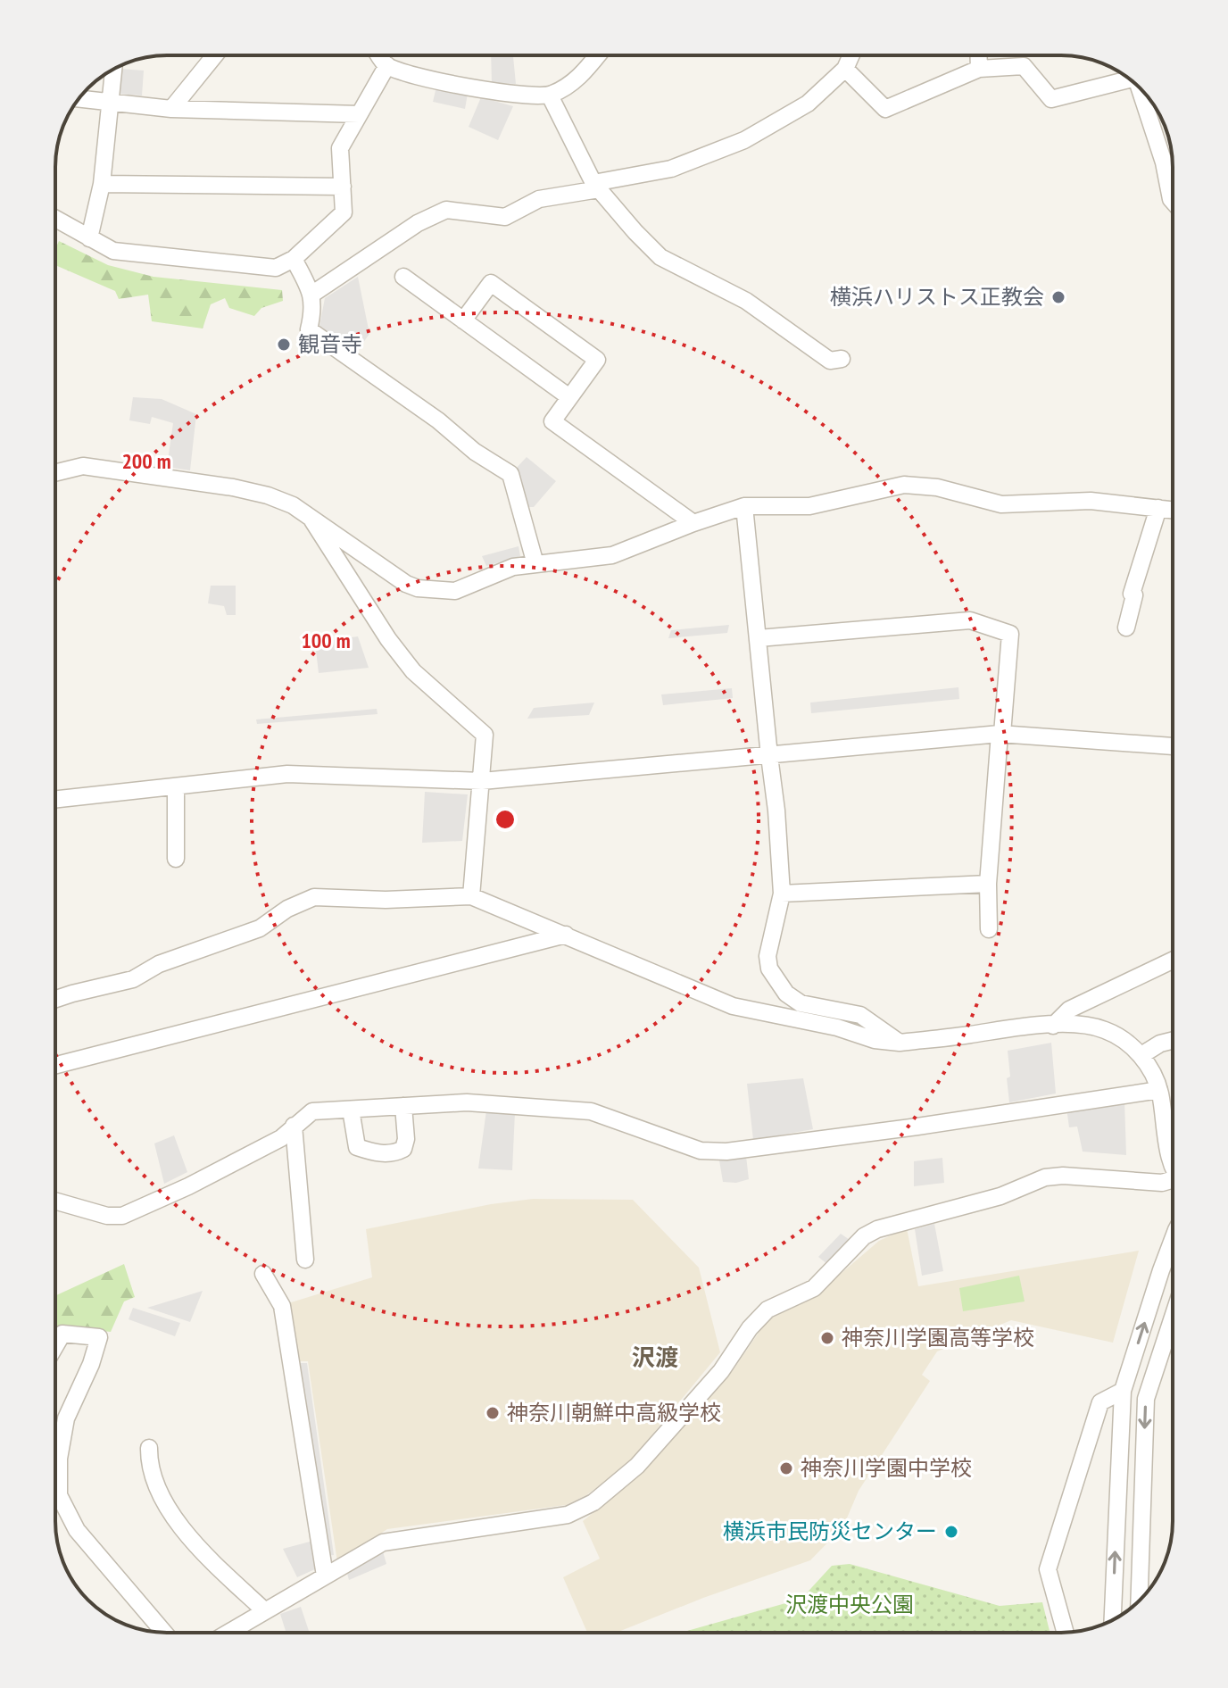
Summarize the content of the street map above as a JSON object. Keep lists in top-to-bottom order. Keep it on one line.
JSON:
{"districts":["沢渡"],"parks":["沢渡中央公園"],"places":["横浜ハリストス正教会","観音寺","神奈川学園高等学校","神奈川朝鮮中高級学校","神奈川学園中学校","横浜市民防災センター"],"rings":["200 m","100 m"]}
